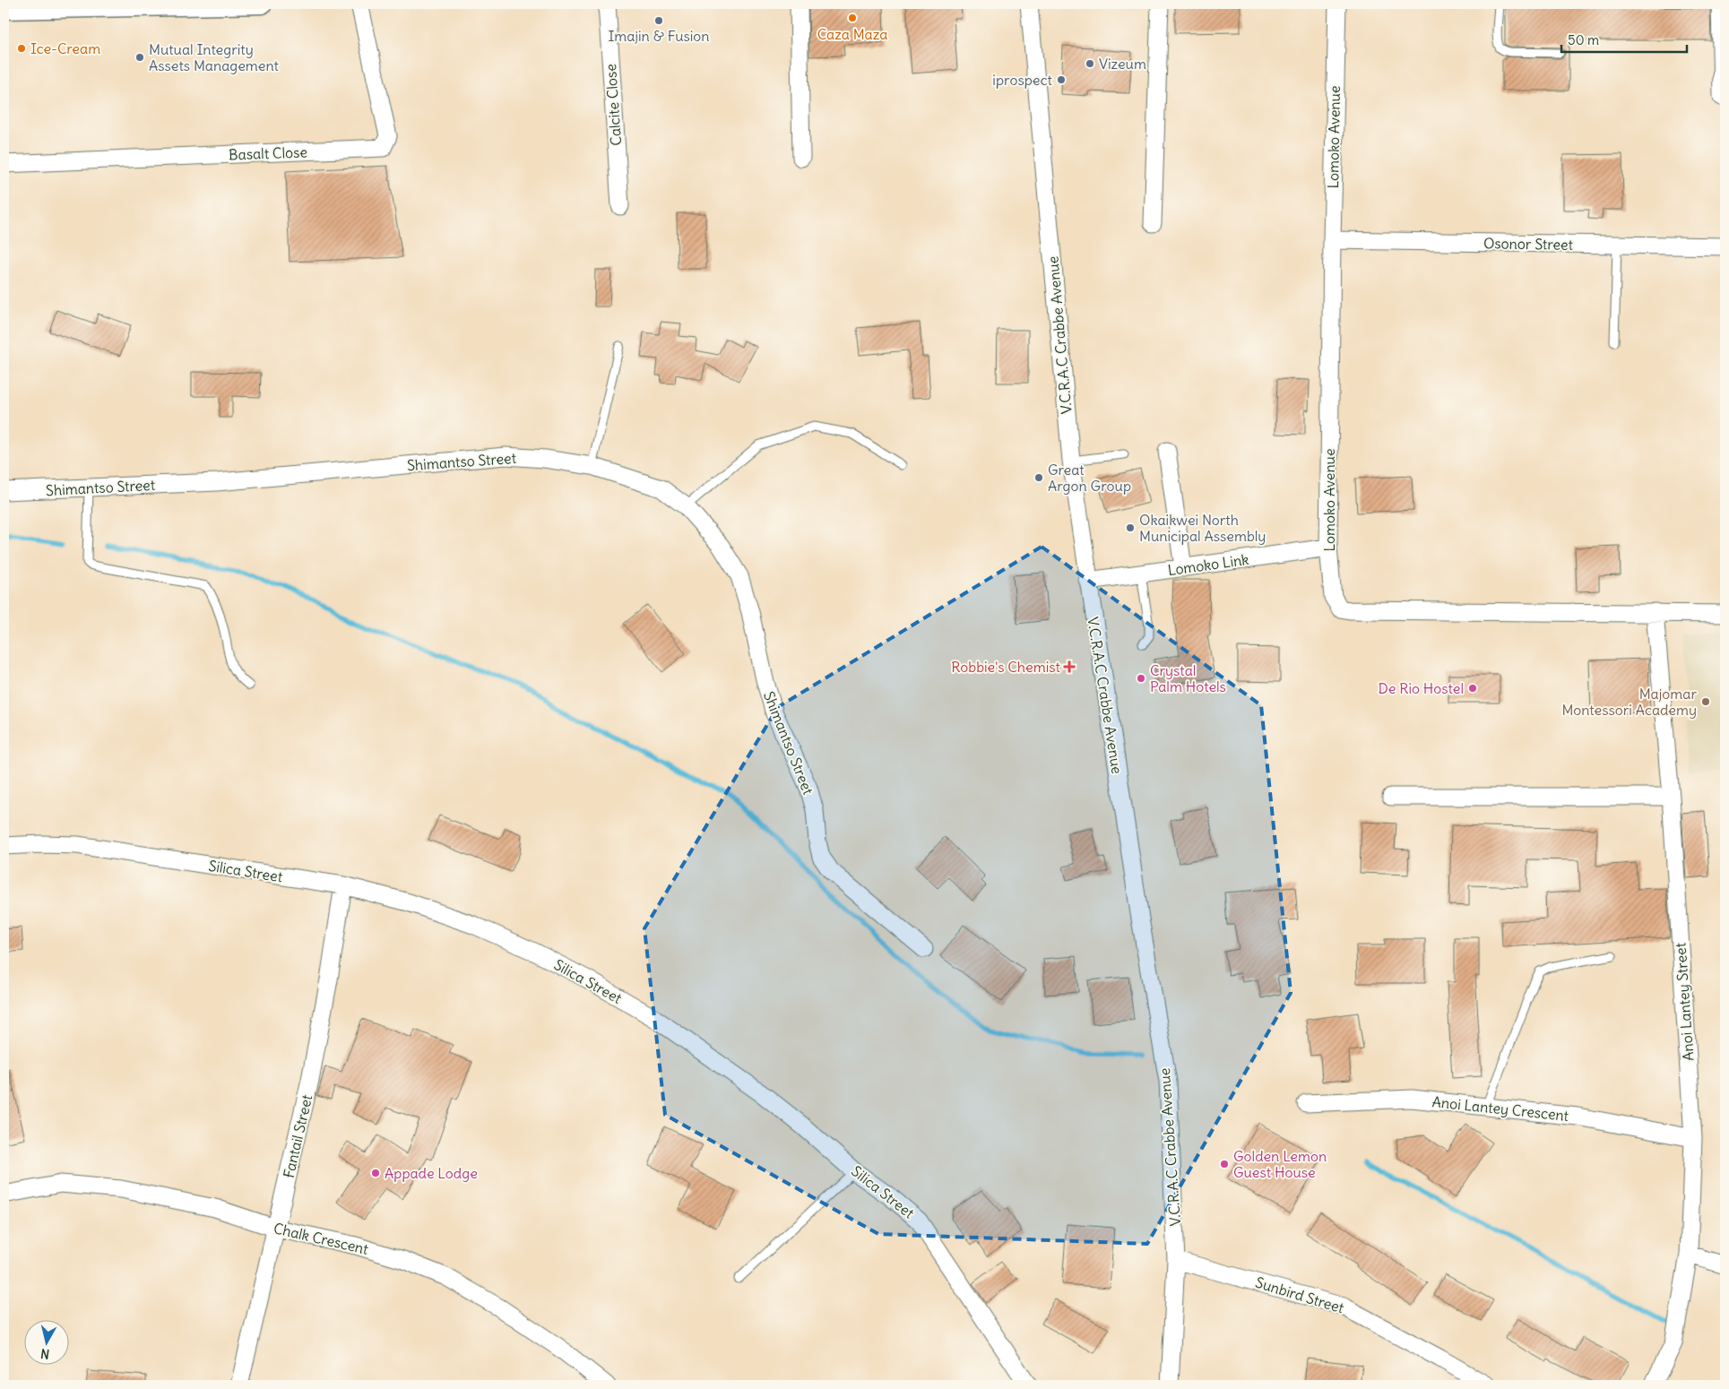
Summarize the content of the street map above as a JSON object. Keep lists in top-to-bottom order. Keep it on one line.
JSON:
{"streets":{"street":["Calcite Close","Lomoko Avenue","Basalt Close","Osonor Street","V.C.R.A.C Crabbe Avenue","Shimantso Street","Lomoko Link","Silica Street","Anoi Lantey Street","Anoi Lantey Crescent","Fantail Street","Chalk Crescent","Sunbird Street"]},"crossings":[["Lomoko Avenue","Osonor Street"],["Lomoko Avenue","Lomoko Link"],["Lomoko Avenue","Anoi Lantey Street"],["V.C.R.A.C Crabbe Avenue","Lomoko Link"],["V.C.R.A.C Crabbe Avenue","Sunbird Street"],["Silica Street","Fantail Street"],["Anoi Lantey Street","Anoi Lantey Crescent"],["Fantail Street","Chalk Crescent"]],"places":{"other":["Caza Maza","Imajin & Fusion","Ice-Cream","Mutual Integrity Assets Management","Vizeum","iprospect","Great Argon Group","Okaikwei North Municipal Assembly","Crystal Palm Hotels","De Rio Hostel","Majomar Montessori Academy","Golden Lemon Guest House","Appade Lodge"],"health":["Robbie's Chemist"]},"scale_bar":"50 m","north":"bottom"}
